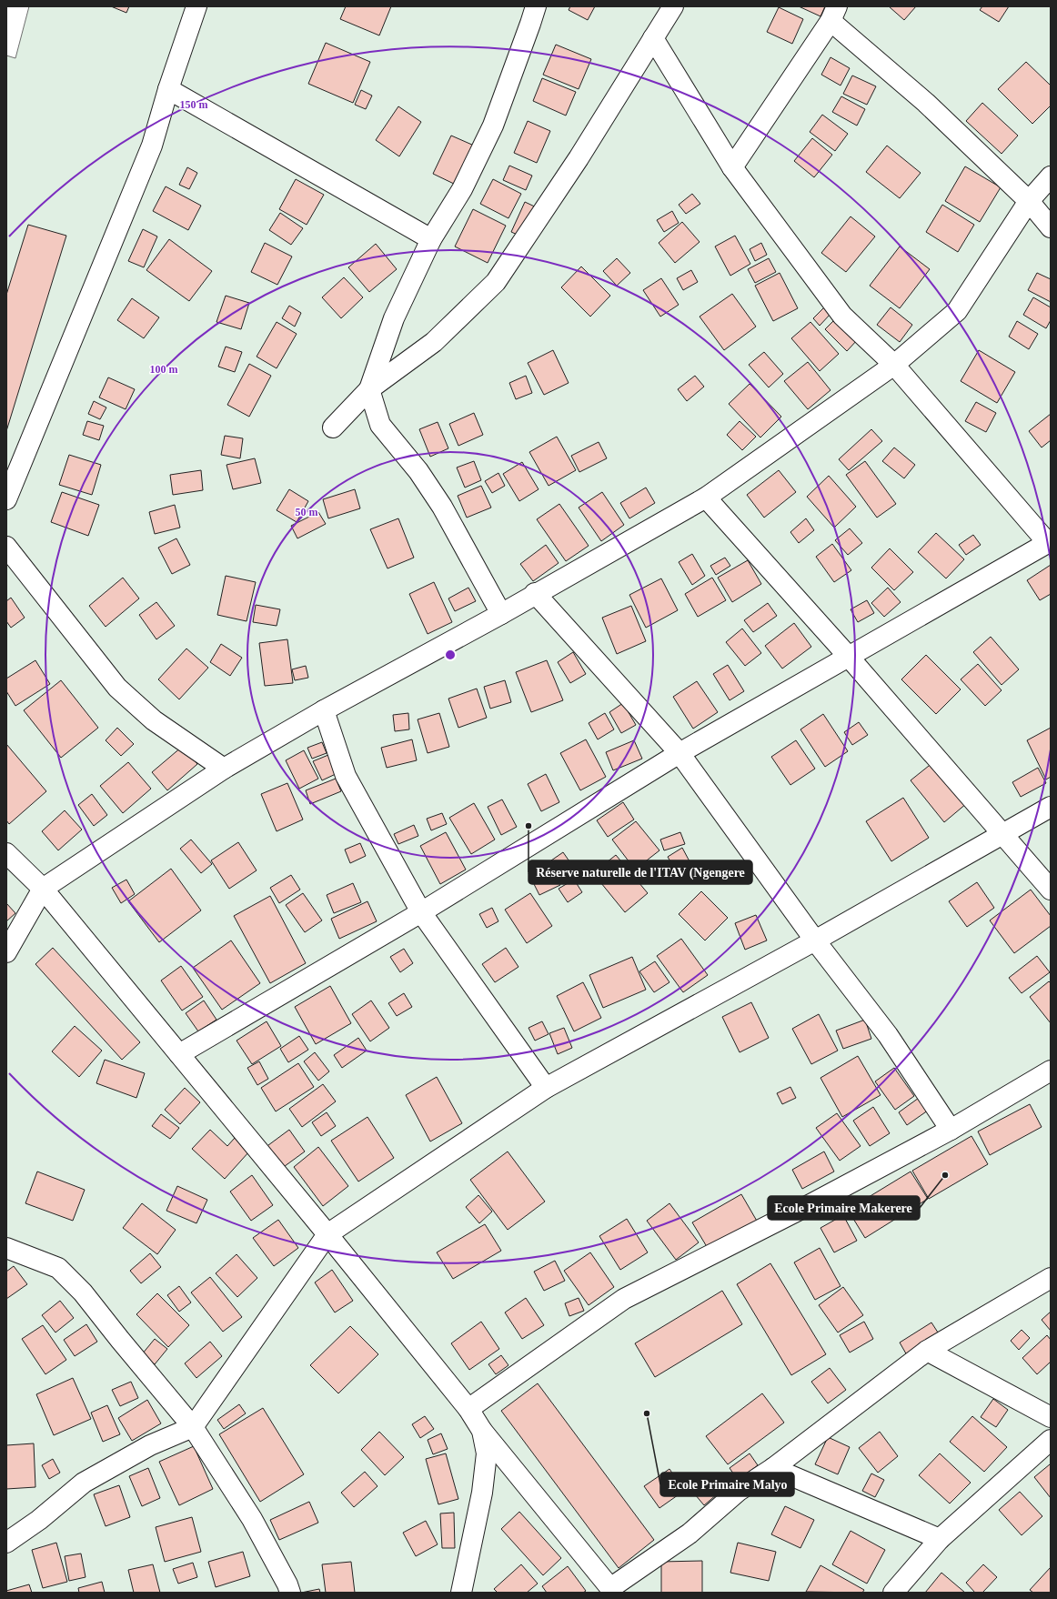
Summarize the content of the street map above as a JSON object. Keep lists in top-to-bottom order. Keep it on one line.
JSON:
{"places":["Réserve naturelle de l'ITAV (Ngengere","Ecole Primaire Makerere","Ecole Primaire Malyo"],"rings":["150 m","100 m","50 m"]}
